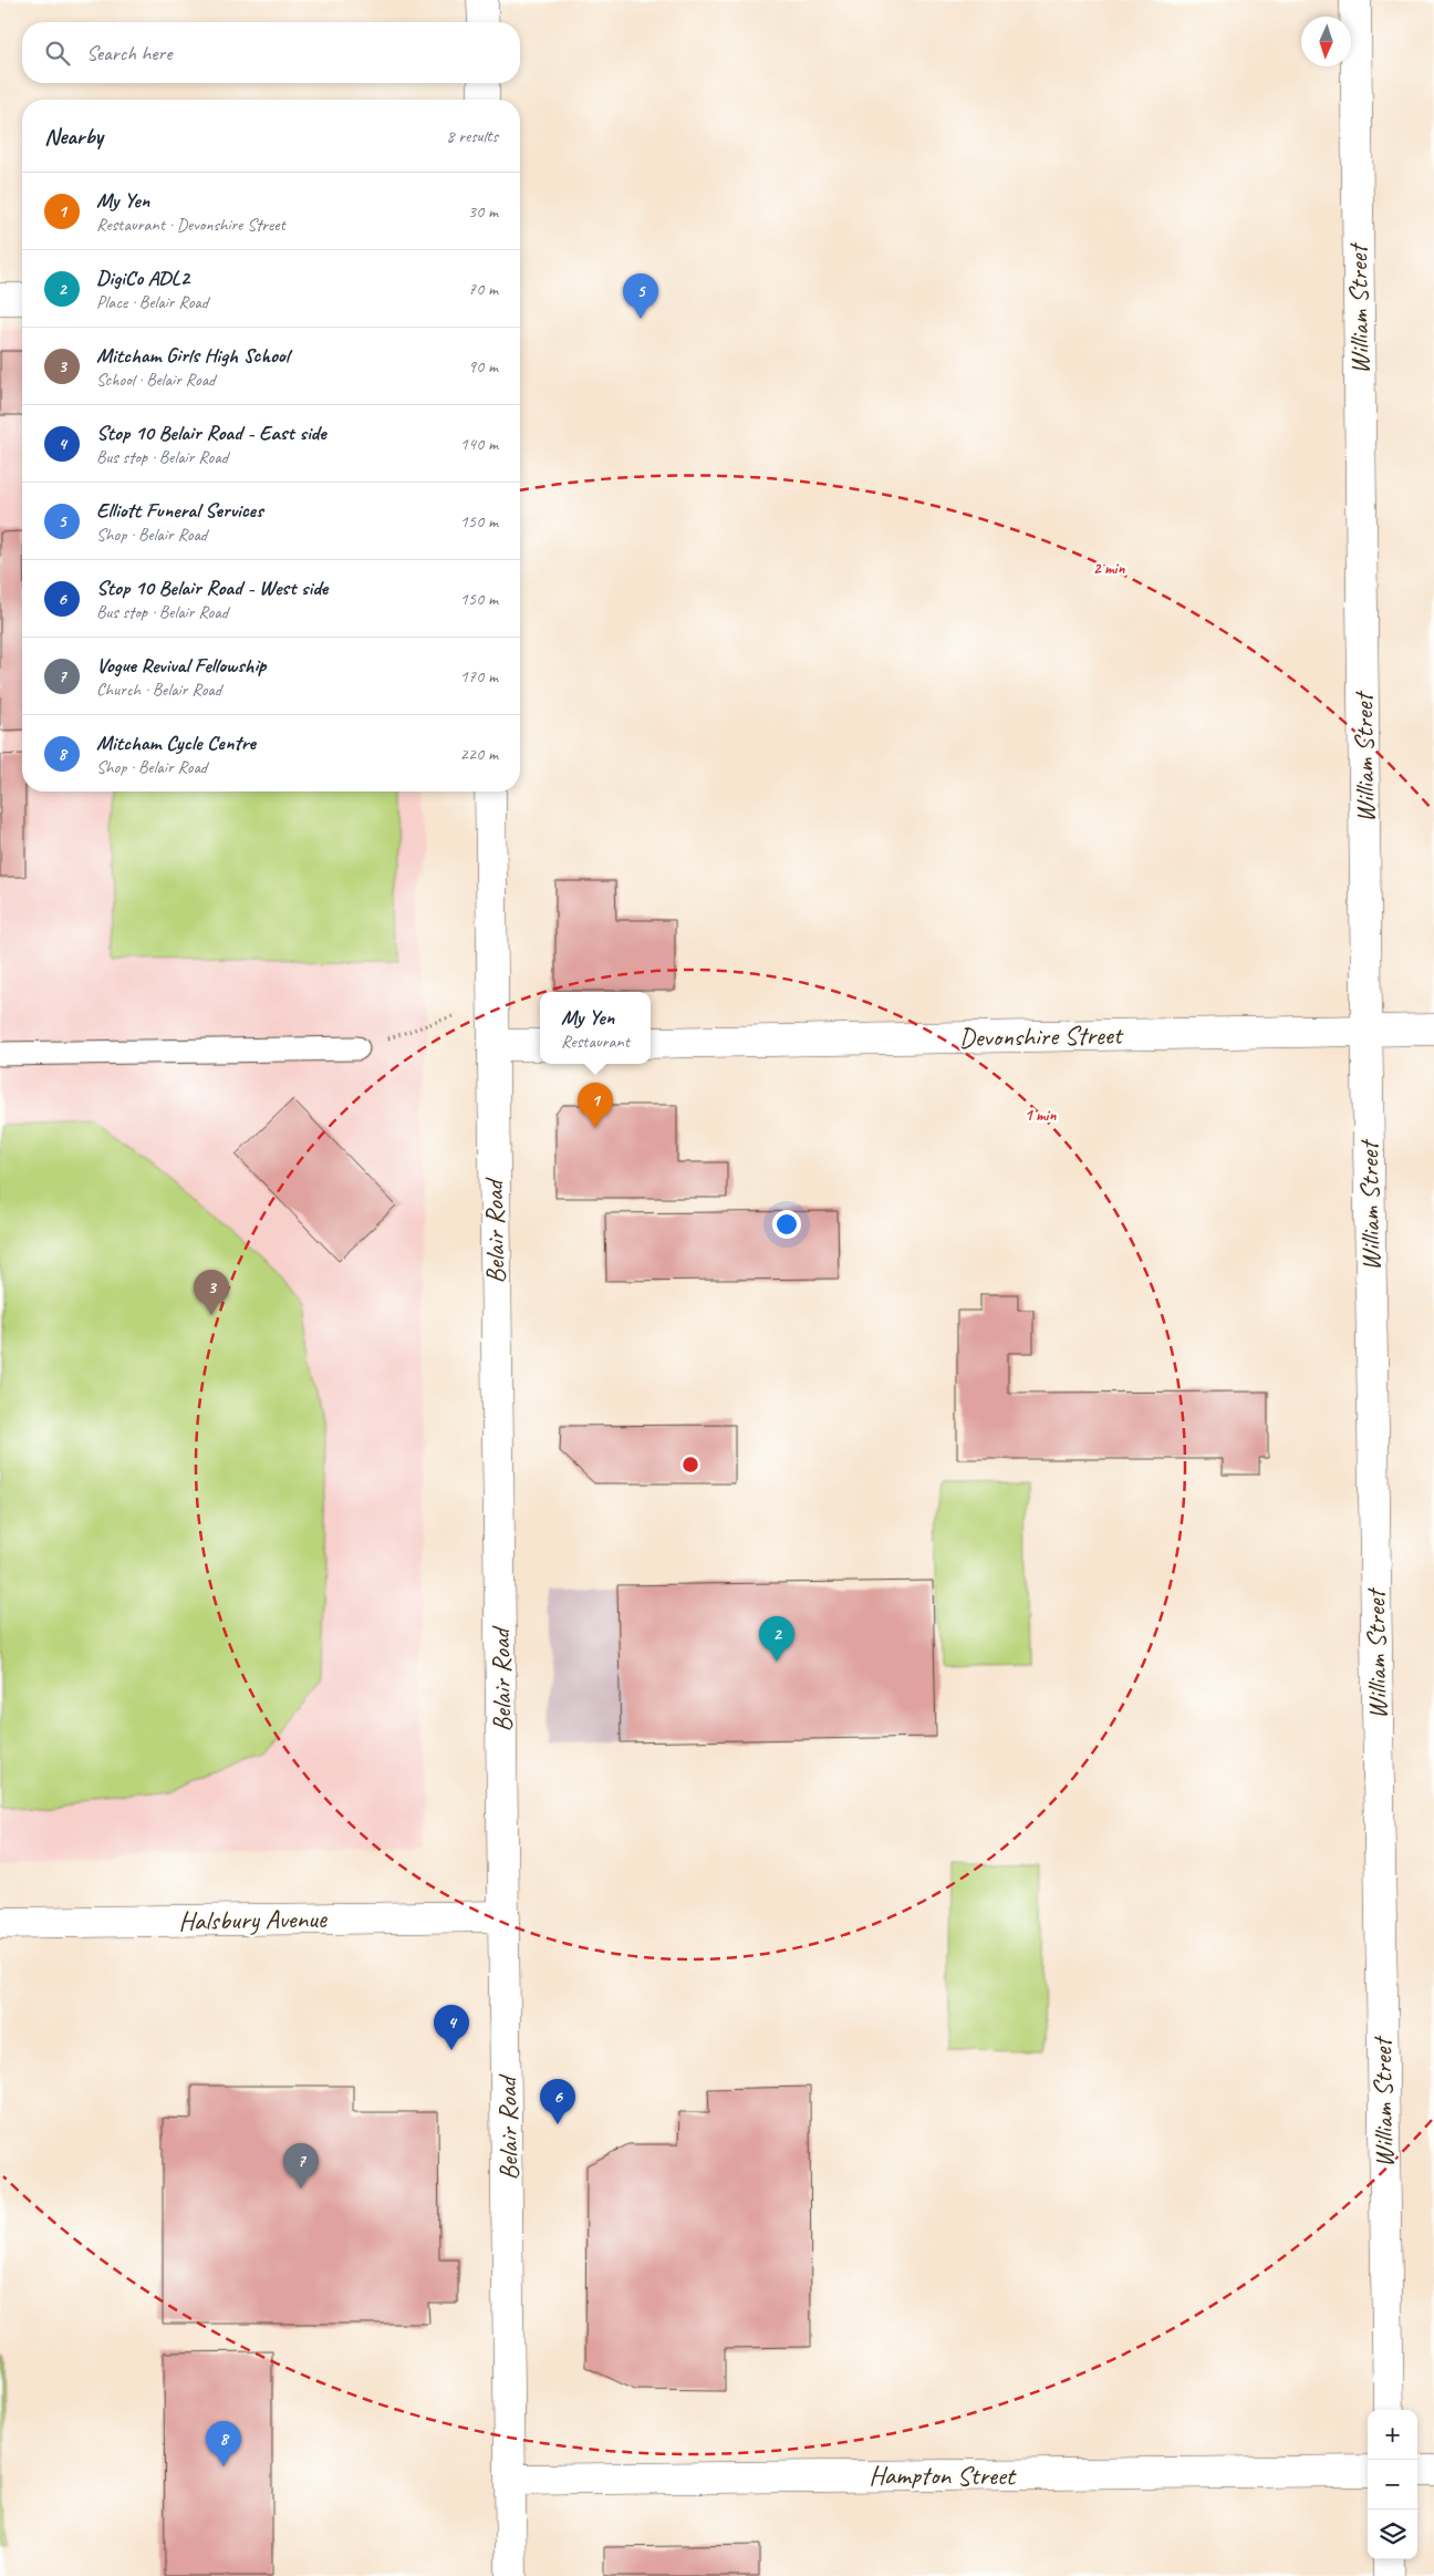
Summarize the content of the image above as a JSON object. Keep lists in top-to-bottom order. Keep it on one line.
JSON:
{"streets":{"street":["William Street","Devonshire Street","Belair Road","Halsbury Avenue","Hampton Street"]},"crossings":[["William Street","Devonshire Street"],["Belair Road","Halsbury Avenue"],["Belair Road","Hampton Street"]],"north":"bottom","page":{"search":"Search here","heading":["Nearby","8 results"],"list":[{"mark":"1","name":"My Yen","note":"Restaurant · Devonshire Street","value":"30 m"},{"mark":"2","name":"DigiCo ADL2","note":"Place · Belair Road","value":"70 m"},{"mark":"3","name":"Mitcham Girls High School","note":"School · Belair Road","value":"90 m"},{"mark":"4","name":"Stop 10 Belair Road - East side","note":"Bus stop · Belair Road","value":"140 m"},{"mark":"5","name":"Elliott Funeral Services","note":"Shop · Belair Road","value":"150 m"},{"mark":"6","name":"Stop 10 Belair Road - West side","note":"Bus stop · Belair Road","value":"150 m"},{"mark":"7","name":"Vogue Revival Fellowship","note":"Church · Belair Road","value":"170 m"},{"mark":"8","name":"Mitcham Cycle Centre","note":"Shop · Belair Road","value":"220 m"}],"pins":["5","1","3","2","4","6","7","8"],"popup":["My Yen","Restaurant"],"map_buttons":["+","−"]},"rings":["2 min","1 min"]}
